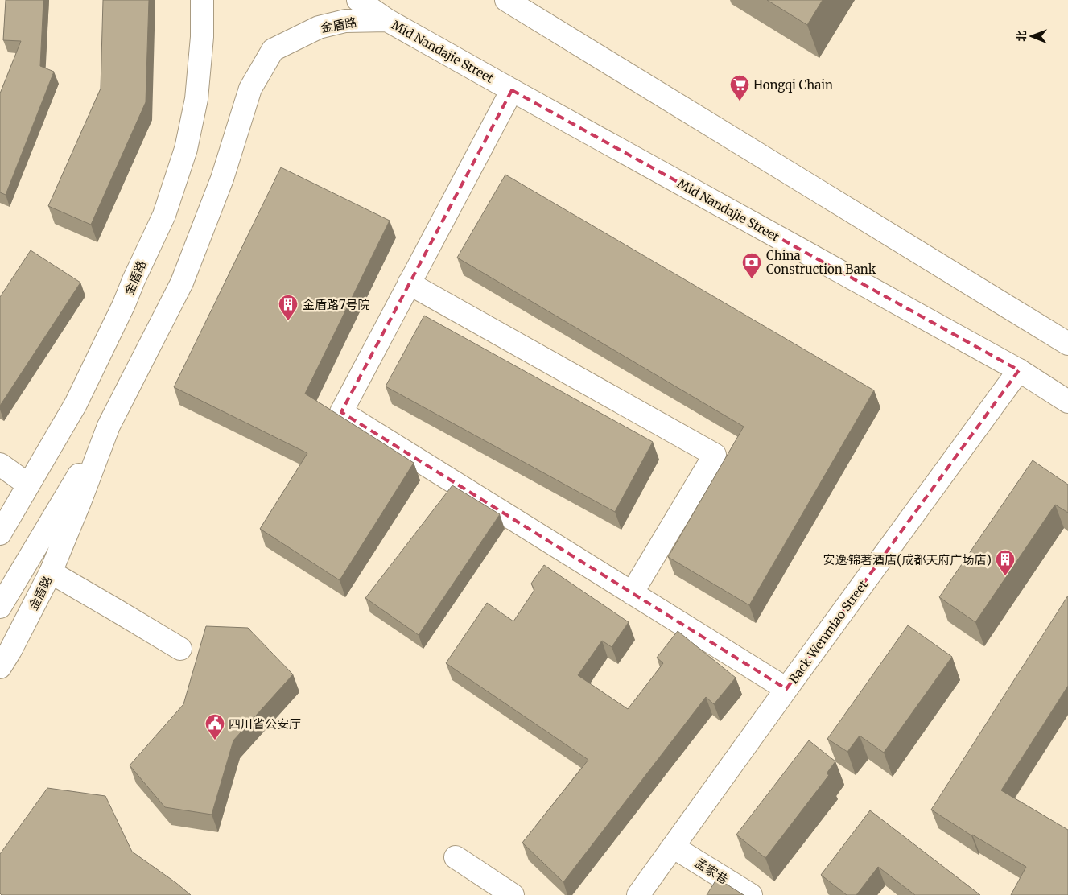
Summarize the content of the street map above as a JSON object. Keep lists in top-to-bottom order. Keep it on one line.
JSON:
{"streets":{"main road":["金盾路","Mid Nandajie Street","Back Wenmiao Street","孟家巷"]},"crossings":[["金盾路","Mid Nandajie Street"],["Mid Nandajie Street","Back Wenmiao Street"],["Back Wenmiao Street","孟家巷"]],"places":{"supermarket":["Hongqi Chain"],"bank":["China Construction Bank"],"building":["金盾路7号院","安逸·锦著酒店(成都天府广场店)"],"public building":["四川省公安厅"]},"north":"left"}
